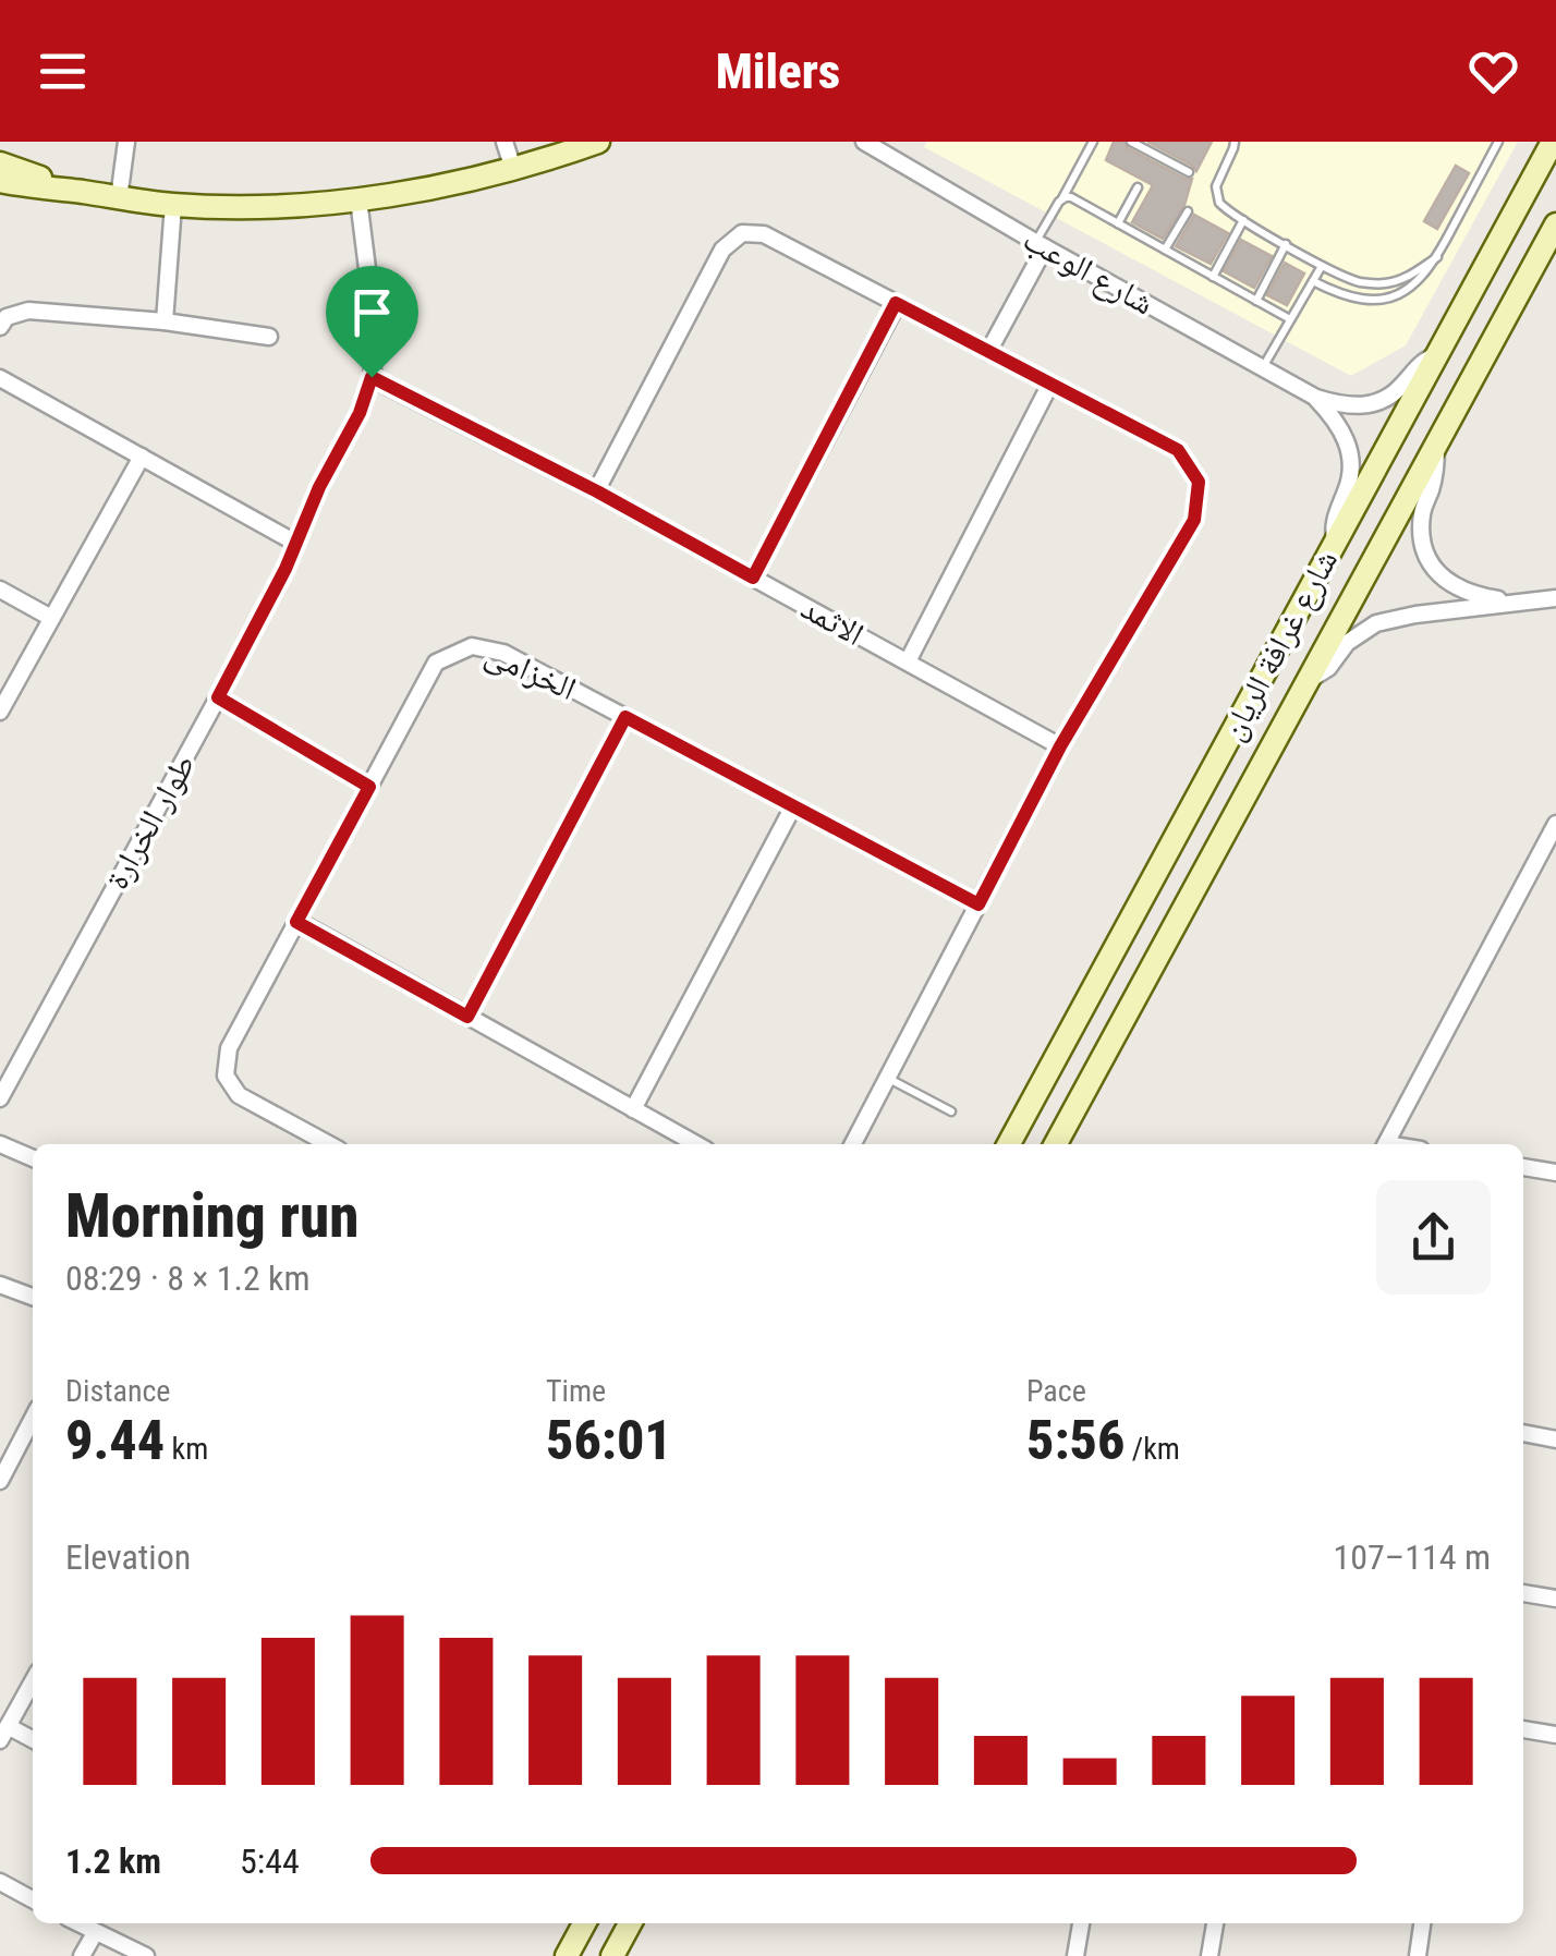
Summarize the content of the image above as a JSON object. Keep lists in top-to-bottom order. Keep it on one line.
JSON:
{"streets":{"main road":["شارع غرافة الريان"],"street":["شارع الوعب","الاثمد","الخزامى","طوار الخرارة"]},"crossings":[["شارع الوعب","شارع غرافة الريان"],["الاثمد","طوار الخرارة"]],"page":{"header":"Milers","heading":["Morning run","08:29 · 8 × 1.2 km"],"stats":[["Distance","9.44 km"],["Time","56:01"],["Pace","5:56 /km"]],"chart":["Elevation","107–114 m"],"list":[{"name":"1.2 km","note":"5:44"}]}}
